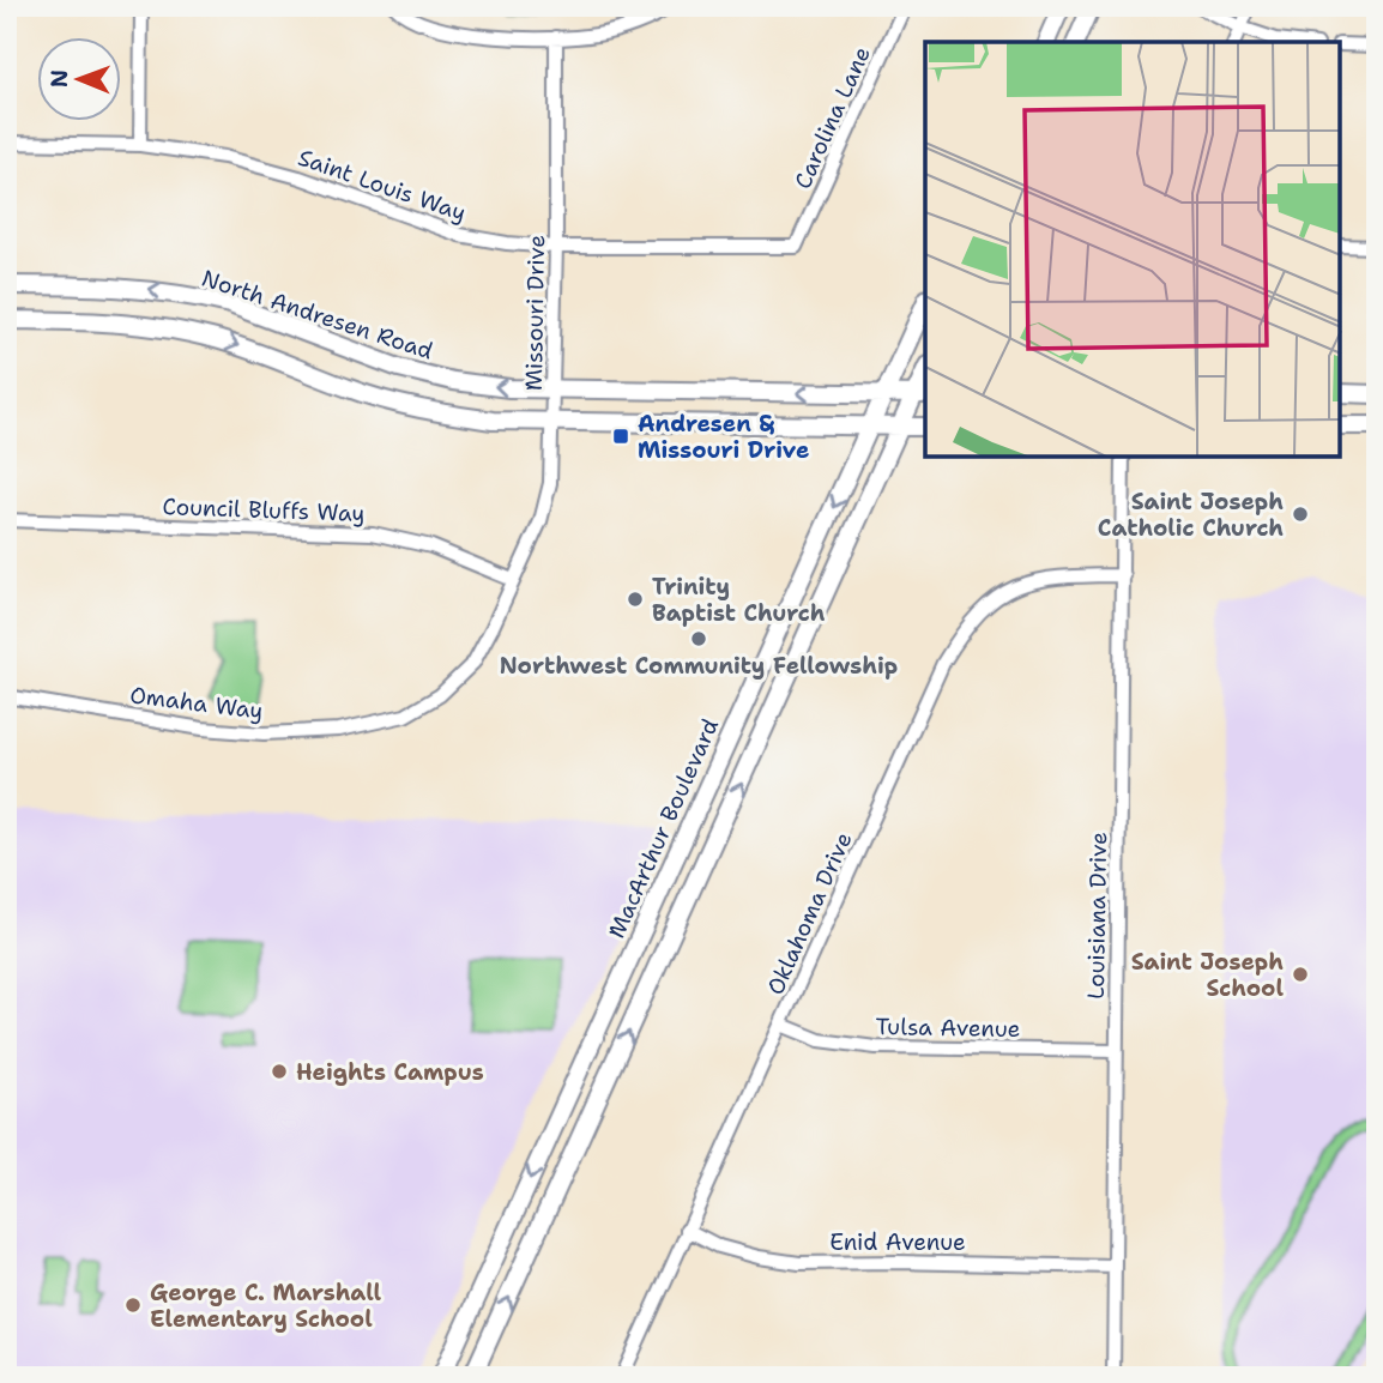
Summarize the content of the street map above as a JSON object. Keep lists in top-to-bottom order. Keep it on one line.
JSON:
{"streets":{"street":["Carolina Lane","Saint Louis Way","Missouri Drive","North Andresen Road","Council Bluffs Way","Omaha Way","MacArthur Boulevard","Oklahoma Drive","Louisiana Drive","Tulsa Avenue","Enid Avenue"]},"crossings":[["Carolina Lane","Saint Louis Way"],["Saint Louis Way","Missouri Drive"],["Missouri Drive","North Andresen Road"],["Missouri Drive","Council Bluffs Way"],["Missouri Drive","Omaha Way"],["North Andresen Road","MacArthur Boulevard"],["Council Bluffs Way","Omaha Way"],["Oklahoma Drive","Louisiana Drive"],["Oklahoma Drive","Tulsa Avenue"],["Oklahoma Drive","Enid Avenue"],["Louisiana Drive","Tulsa Avenue"],["Louisiana Drive","Enid Avenue"]],"places":{"transit":["Andresen & Missouri Drive"],"other":["Saint Joseph Catholic Church","Trinity Baptist Church","Northwest Community Fellowship","Saint Joseph School","Heights Campus","George C. Marshall Elementary School"]},"north":"left"}
